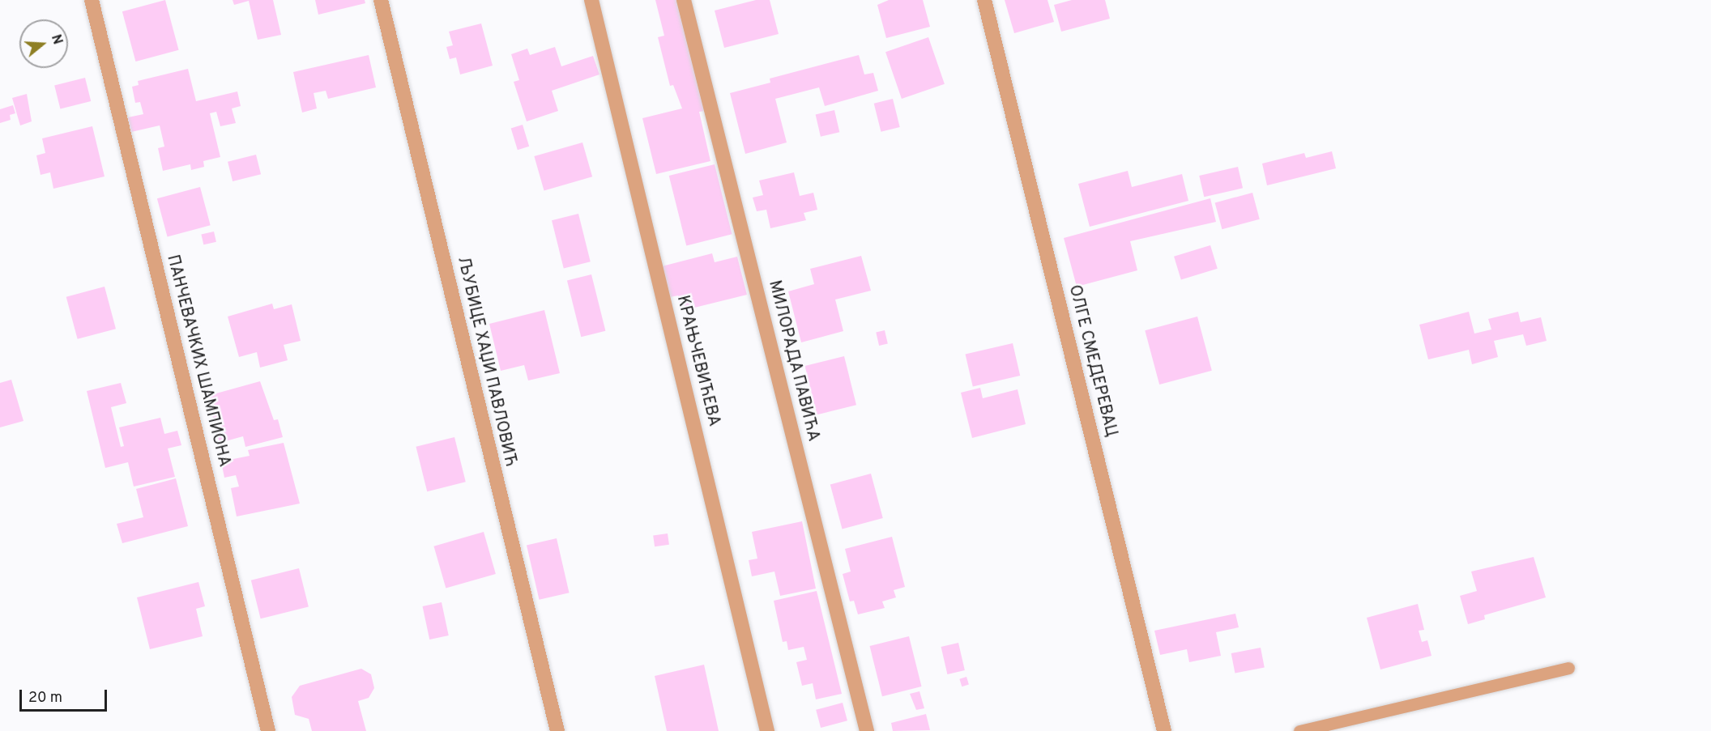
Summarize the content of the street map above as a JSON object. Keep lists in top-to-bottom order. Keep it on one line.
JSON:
{"streets":{"street":["ПАНЧЕВАЧКИХ ШАМПИОНА","КРАЊЧЕВИЋЕВА","МИЛОРАДА ПАВИЋА","ОЛГЕ СМЕДЕРЕВАЦ","ЉУБИЦЕ ХАЏИ ПАВЛОВИЋ"]},"scale_bar":"20 m","north":"right"}
